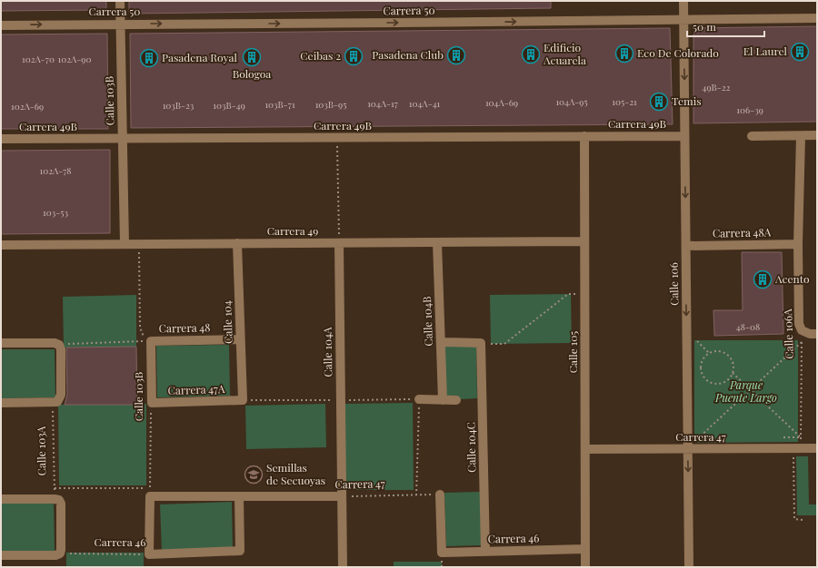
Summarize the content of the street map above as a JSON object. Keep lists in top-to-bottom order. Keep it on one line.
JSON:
{"streets":{"street":["Carrera 50","Calle 103B","Carrera 49B","Carrera 49","Carrera 48A","Calle 106","Calle 104B","Calle 104","Carrera 48","Calle 106A","Calle 104A","Calle 105","Carrera 47A","Carrera 47","Calle 104C","Carrera 46"],"path":["Calle 103A"]},"crossings":[["Carrera 50","Calle 103B"],["Carrera 50","Calle 106"],["Calle 103B","Carrera 49B"],["Calle 103B","Carrera 49"],["Calle 103B","Carrera 48"],["Calle 103B","Carrera 47A"],["Calle 103B","Carrera 47"],["Carrera 49B","Calle 106"],["Carrera 49B","Calle 105"],["Carrera 49","Calle 104B"],["Carrera 49","Calle 104"],["Carrera 49","Calle 104A"],["Carrera 49","Calle 105"],["Carrera 48A","Calle 106"],["Carrera 48A","Calle 106A"],["Calle 106","Carrera 47"],["Calle 104","Carrera 48"],["Calle 104","Carrera 47A"],["Calle 106A","Carrera 47"],["Calle 104A","Carrera 47"],["Calle 105","Carrera 47"],["Calle 105","Carrera 46"],["Carrera 47","Carrera 46"],["Calle 104C","Carrera 46"]],"one_way":["Carrera 50","Calle 106"],"parks":["Parque Puente Largo"],"places":{"building":["El Laurel","Eco De Colorado","Edificio Acuarela","Pasadena Club","Ceibas 2","Bologoa","Pasadena Royal","Temis","Acento"],"school or university":["Semillas de Secuoyas"]},"house_numbers":["102A-70","102A-90","49B-22","104A-95","105-21","104A-69","104A-17","104A-41","103B-71","103B-95","103B-23","103B-49","102A-69","106-39","102A-78","103-53","48-08"],"scale_bar":"50 m"}
